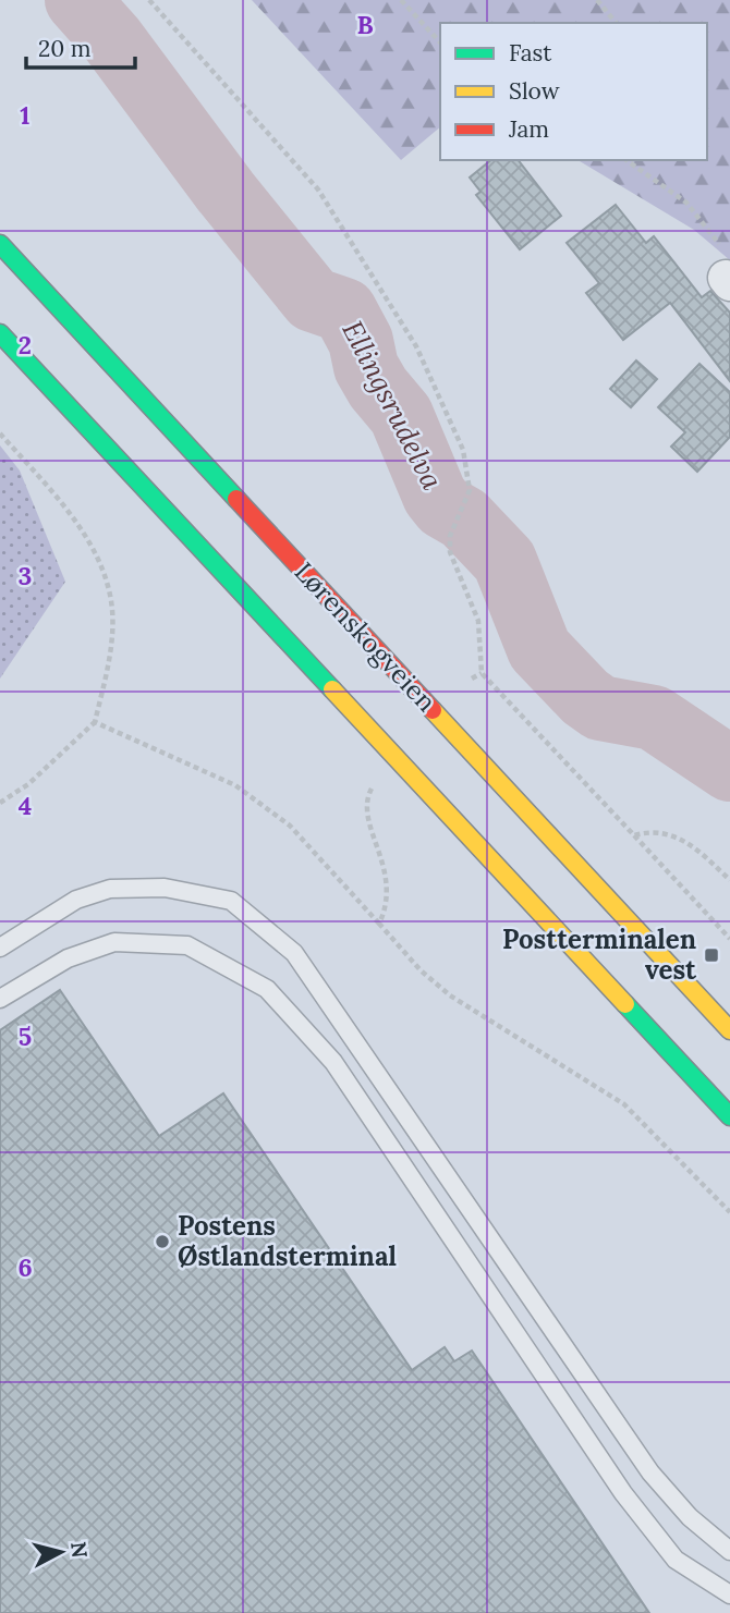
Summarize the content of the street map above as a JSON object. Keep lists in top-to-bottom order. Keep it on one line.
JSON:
{"streets":{"highway":["Lørenskogveien"]},"water":["Ellingsrudelva"],"places":{"transit":["Postterminalen vest"],"other":["Postens Østlandsterminal"]},"legend":["Fast","Slow","Jam"],"scale_bar":"20 m","north":"right","grid":{"columns":["B"],"rows":["1","2","3","4","5","6"]}}
